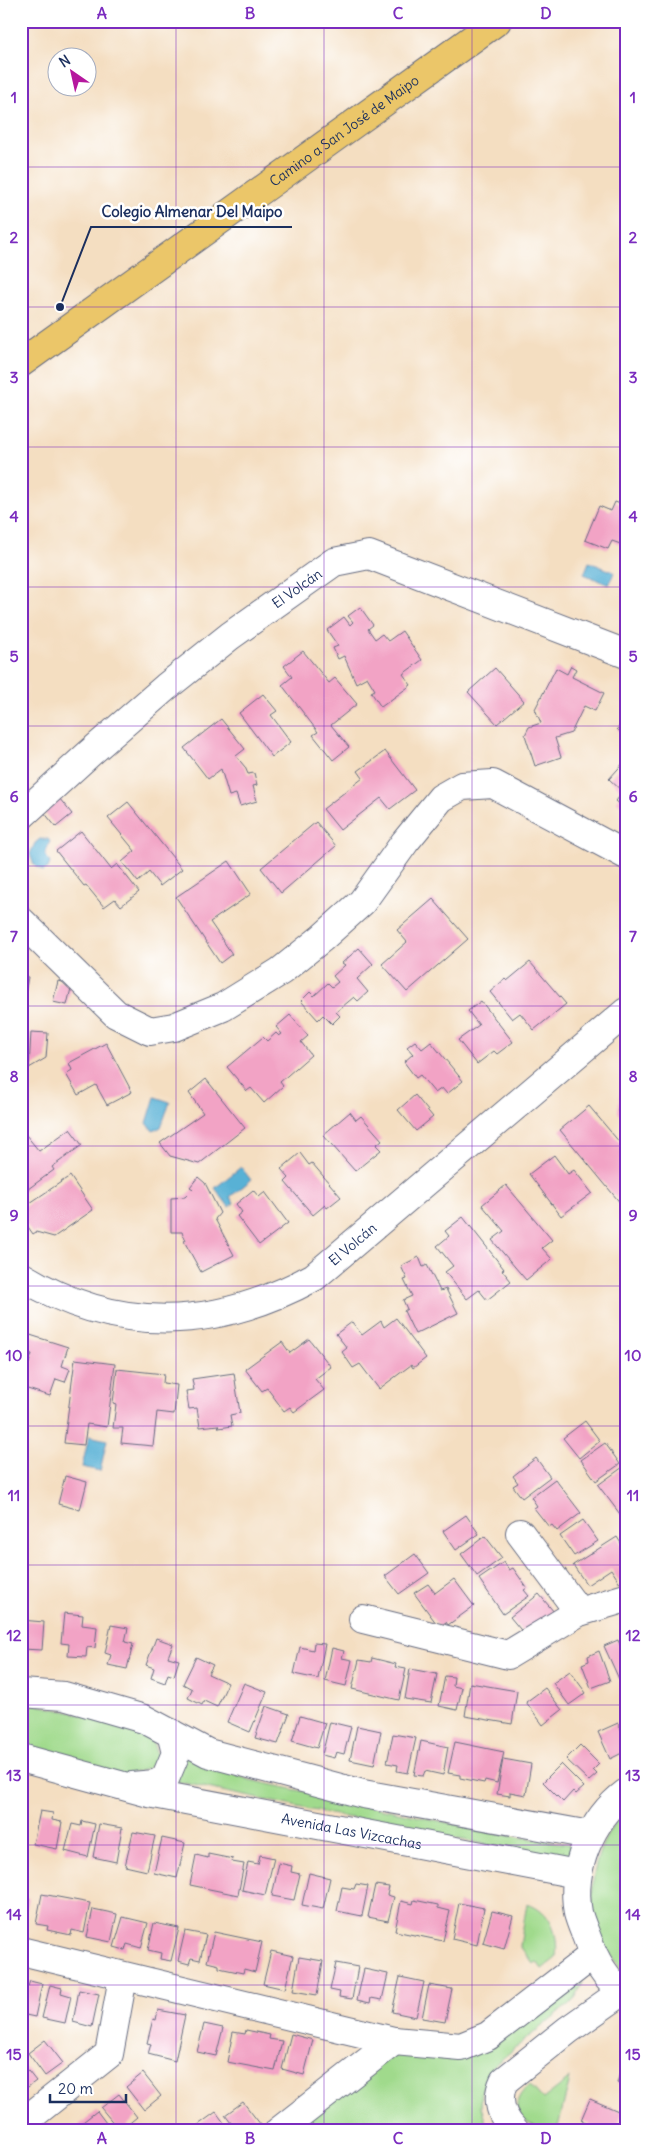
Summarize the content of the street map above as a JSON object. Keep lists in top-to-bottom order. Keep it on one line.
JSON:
{"streets":{"main road":["Camino a San José de Maipo"],"street":["El Volcán","Avenida Las Vizcachas"]},"places":["Colegio Almenar Del Maipo"],"scale_bar":"20 m","north":"top left","grid":{"columns":["A","B","C","D"],"rows":["1","2","3","4","5","6","7","8","9","10","11","12","13","14","15"]}}
